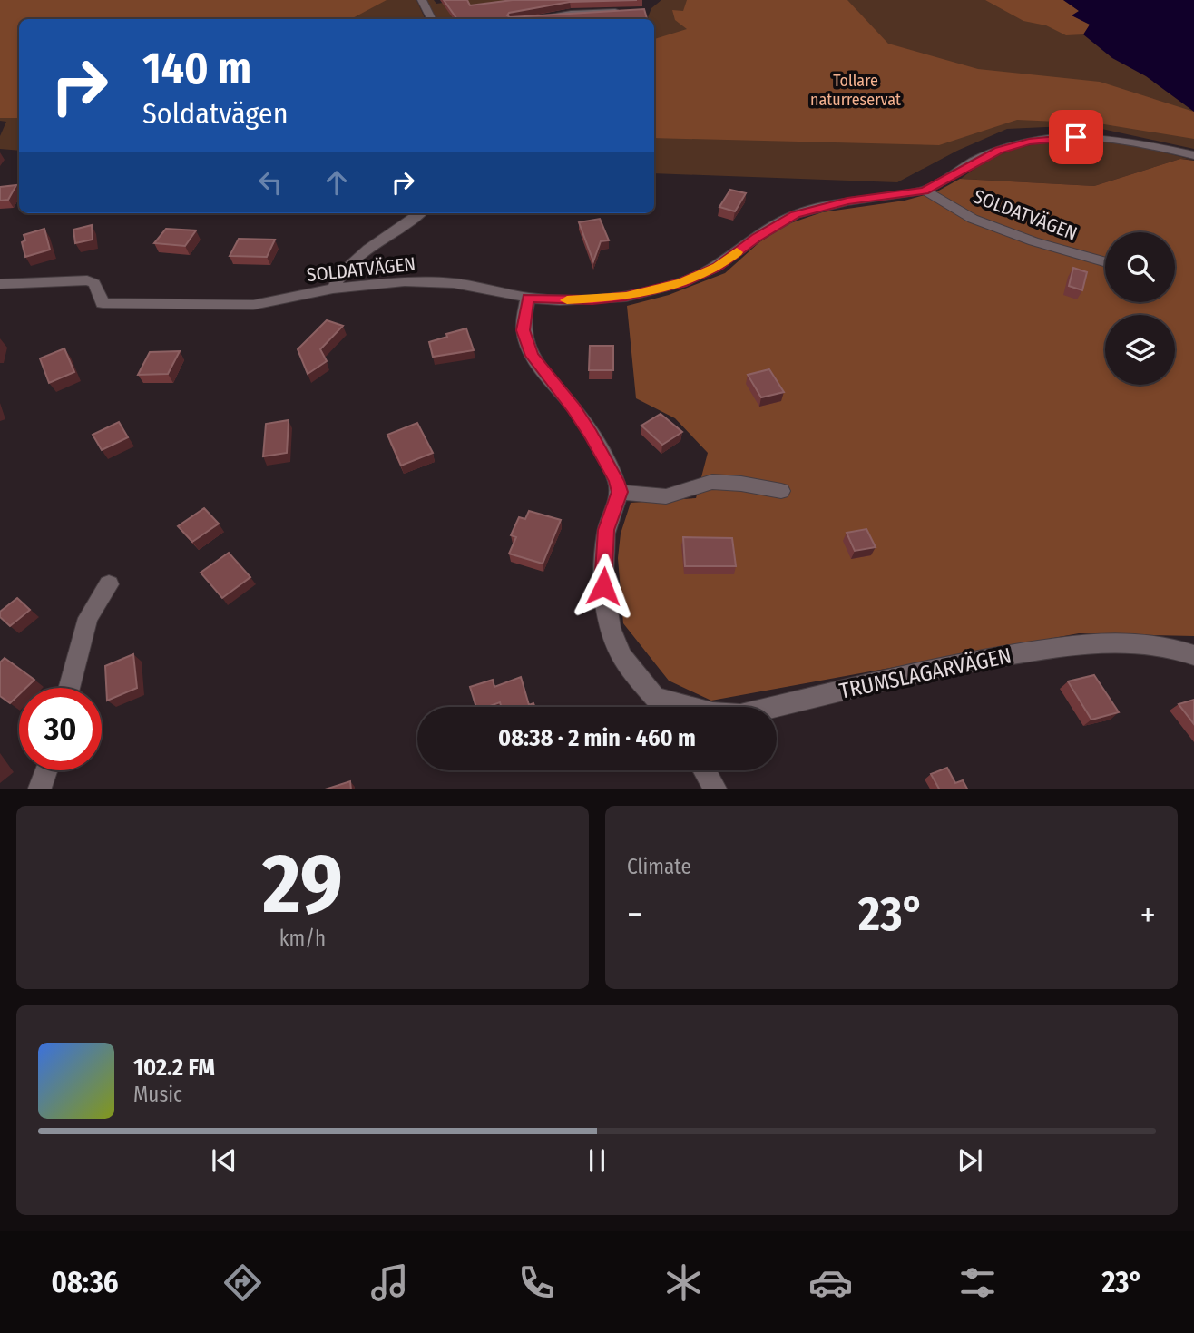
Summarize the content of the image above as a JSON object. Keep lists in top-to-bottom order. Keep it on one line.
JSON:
{"streets":{"street":["SOLDATVÄGEN","TRUMSLAGARVÄGEN"]},"parks":["Tollare naturreservat"],"page":{"turn":["140 m","Soldatvägen"],"limit":"30","trip":"08:38 · 2 min · 460 m","tile":[["29","km/h"],"Climate"],"heat":["−","23°","+"],"song":["102.2 FM","Music"],"tabs":["08:36","23°"]}}
